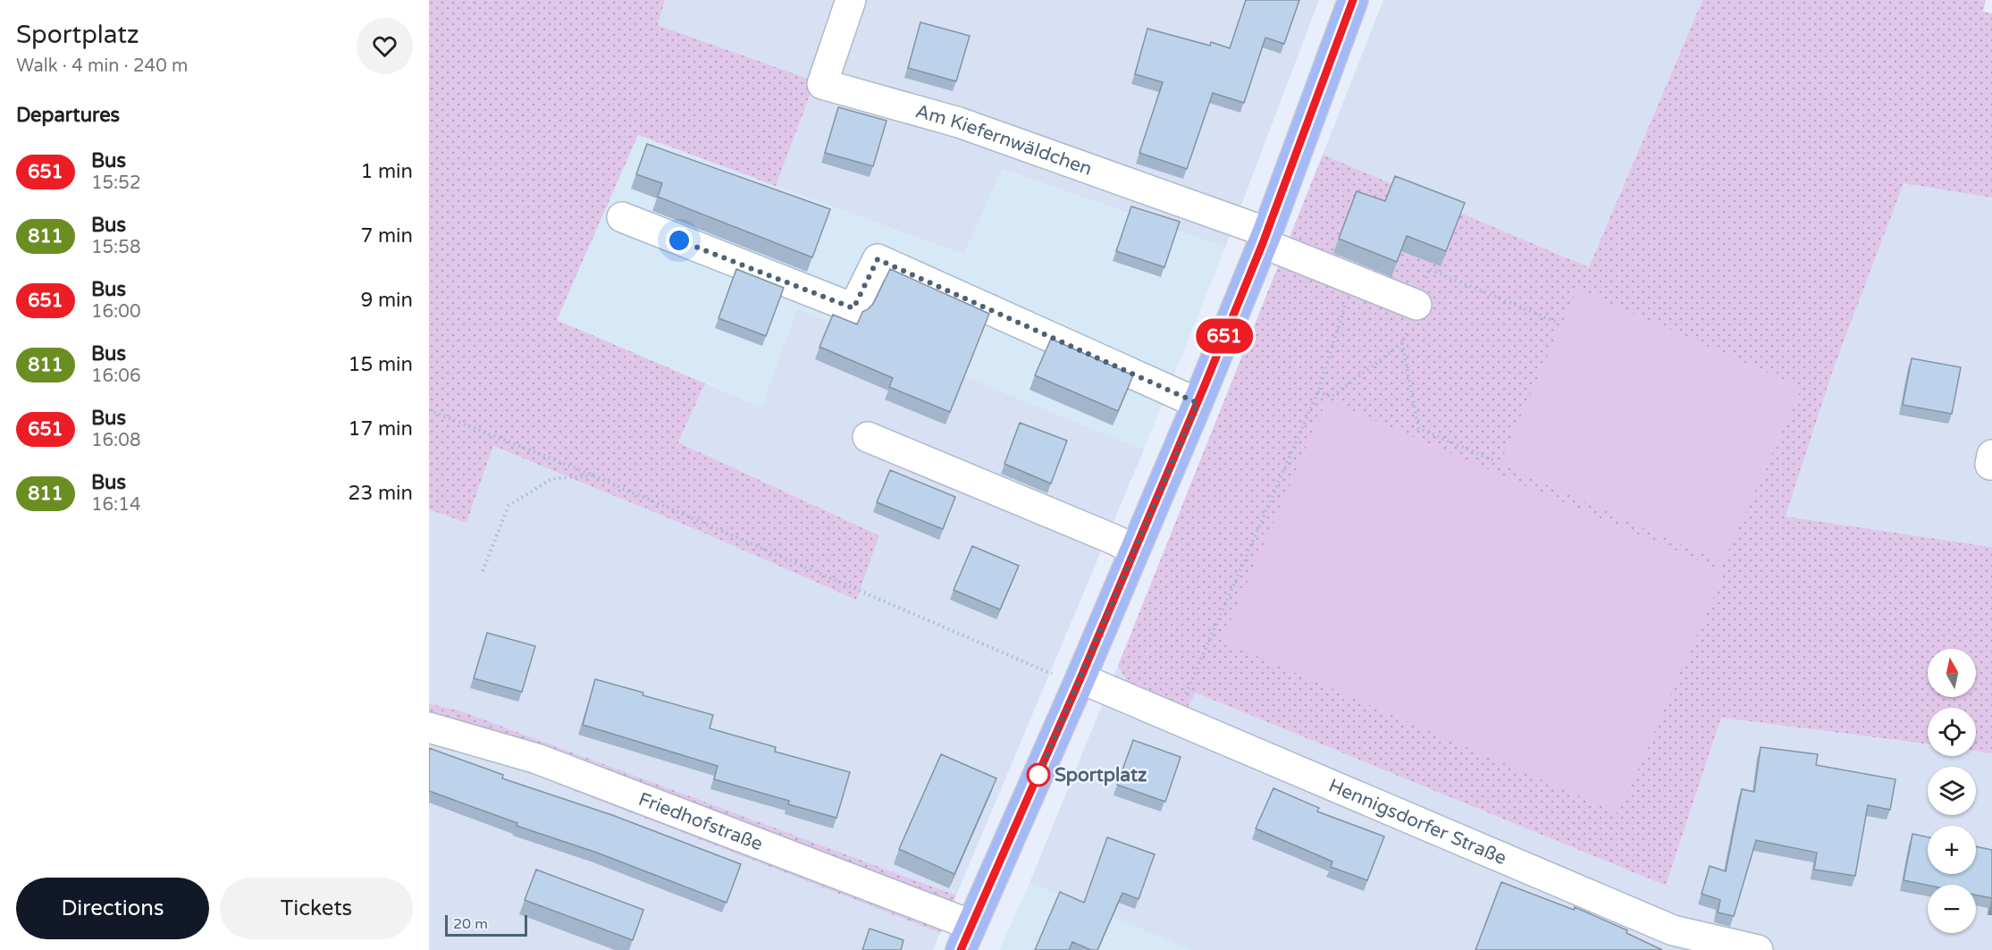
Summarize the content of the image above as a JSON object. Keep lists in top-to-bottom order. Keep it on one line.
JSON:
{"streets":{"street":["Am Kiefernwäldchen","Hennigsdorfer Straße","Friedhofstraße"]},"places":["Sportplatz"],"lines":["bus line 651"],"scale_bar":"20 m","north":"top","page":{"heading":[["Sportplatz","Walk · 4 min · 240 m"],"Departures"],"on_map":"651","list":[{"mark":"651","name":"Bus","note":"15:52","value":"1 min"},{"mark":"811","name":"Bus","note":"15:58","value":"7 min"},{"mark":"651","name":"Bus","note":"16:00","value":"9 min"},{"mark":"811","name":"Bus","note":"16:06","value":"15 min"},{"mark":"651","name":"Bus","note":"16:08","value":"17 min"},{"mark":"811","name":"Bus","note":"16:14","value":"23 min"}],"map_buttons":["+","−"],"buttons":["Directions","Tickets"],"scale":"20 m"}}
